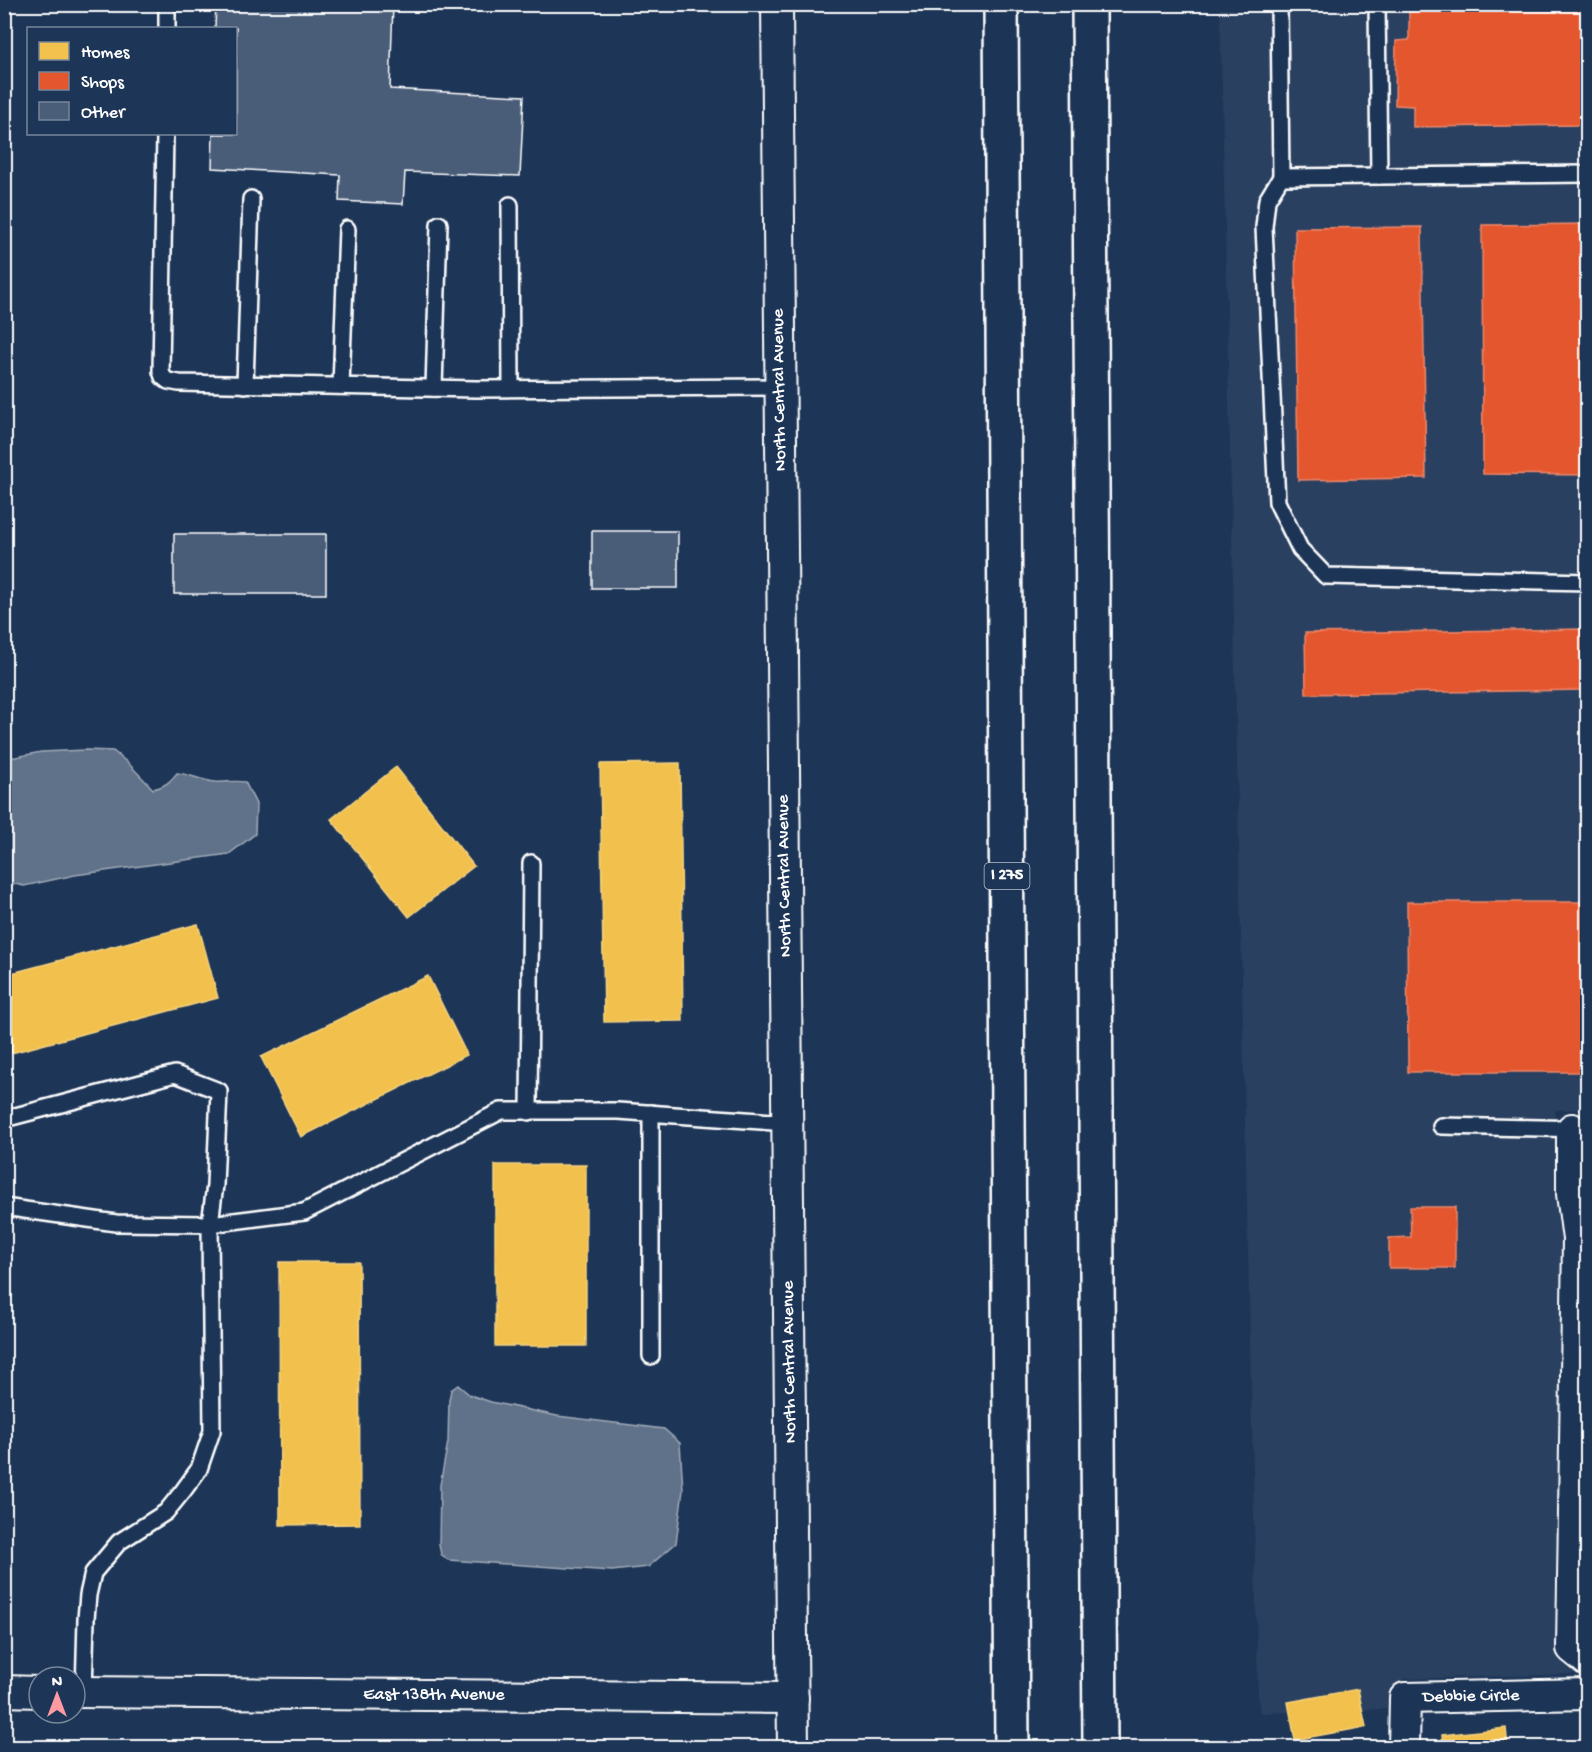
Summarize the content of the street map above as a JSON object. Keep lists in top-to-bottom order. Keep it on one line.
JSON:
{"streets":{"highway":["I 275"],"street":["North Central Avenue","East 138th Avenue","Debbie Circle"]},"crossings":[["North Central Avenue","East 138th Avenue"]],"legend":["Homes","Shops","Other"],"north":"top"}
